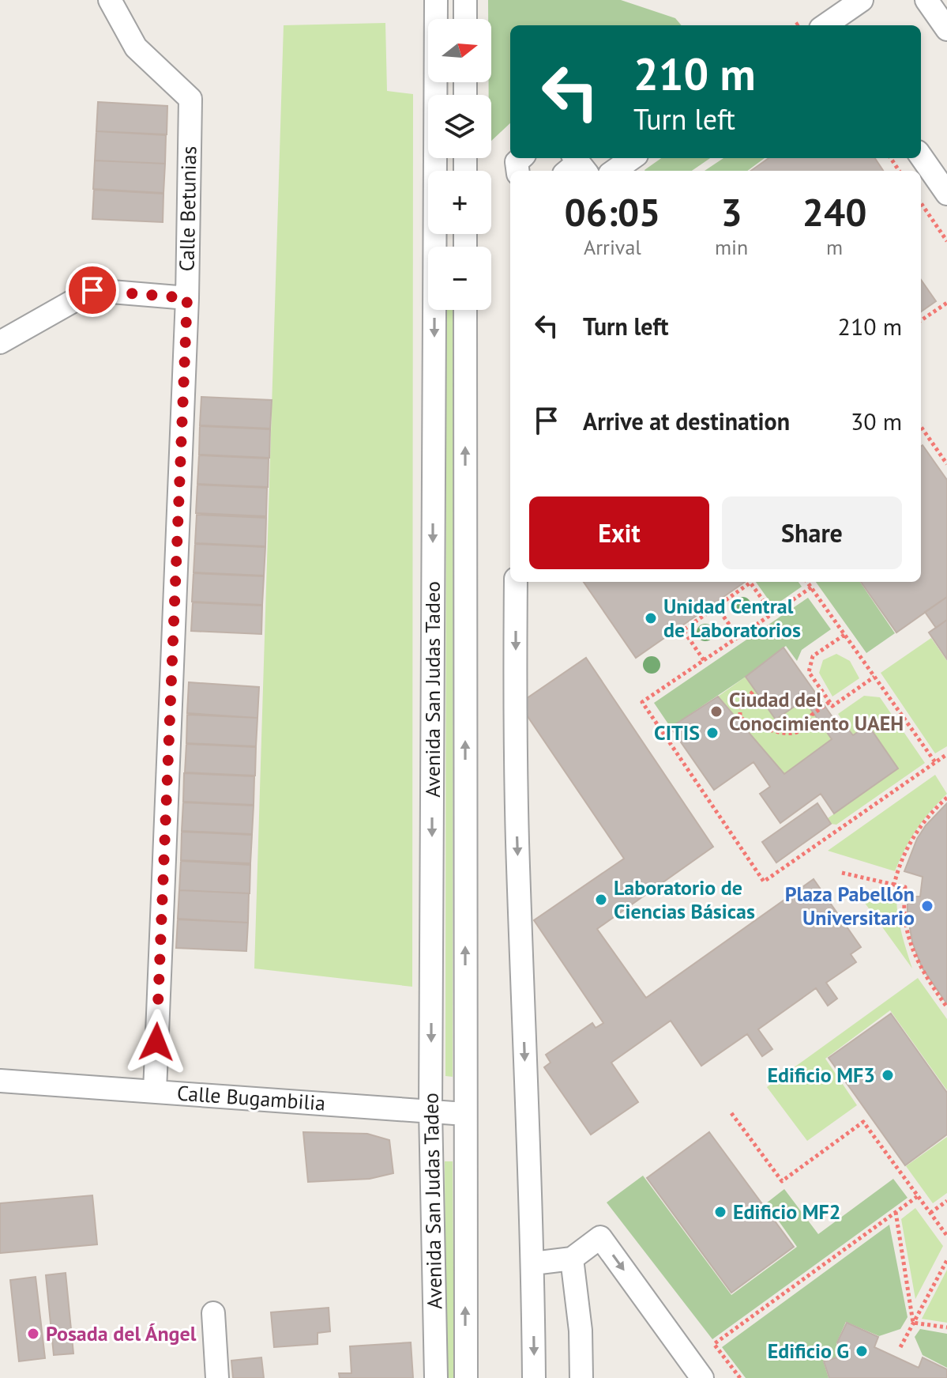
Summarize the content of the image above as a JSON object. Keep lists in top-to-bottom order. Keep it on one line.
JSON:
{"streets":{"street":["Calle Betunias","Avenida San Judas Tadeo","Calle Bugambilia"]},"crossings":[["Calle Betunias","Calle Bugambilia"],["Avenida San Judas Tadeo","Calle Bugambilia"]],"places":["Unidad Central de Laboratorios","Ciudad del Conocimiento UAEH","CITIS","Laboratorio de Ciencias Básicas","Plaza Pabellón Universitario","Edificio MF3","Edificio MF2","Posada del Ángel","Edificio G"],"north":"right","page":{"map_buttons":["+","−"],"turn":["210 m","Turn left"],"eta":["06:05","Arrival","3","min","240","m"],"list":[{"name":"Turn left","value":"210 m"},{"name":"Arrive at destination","value":"30 m"}],"buttons":["Exit","Share"]}}
